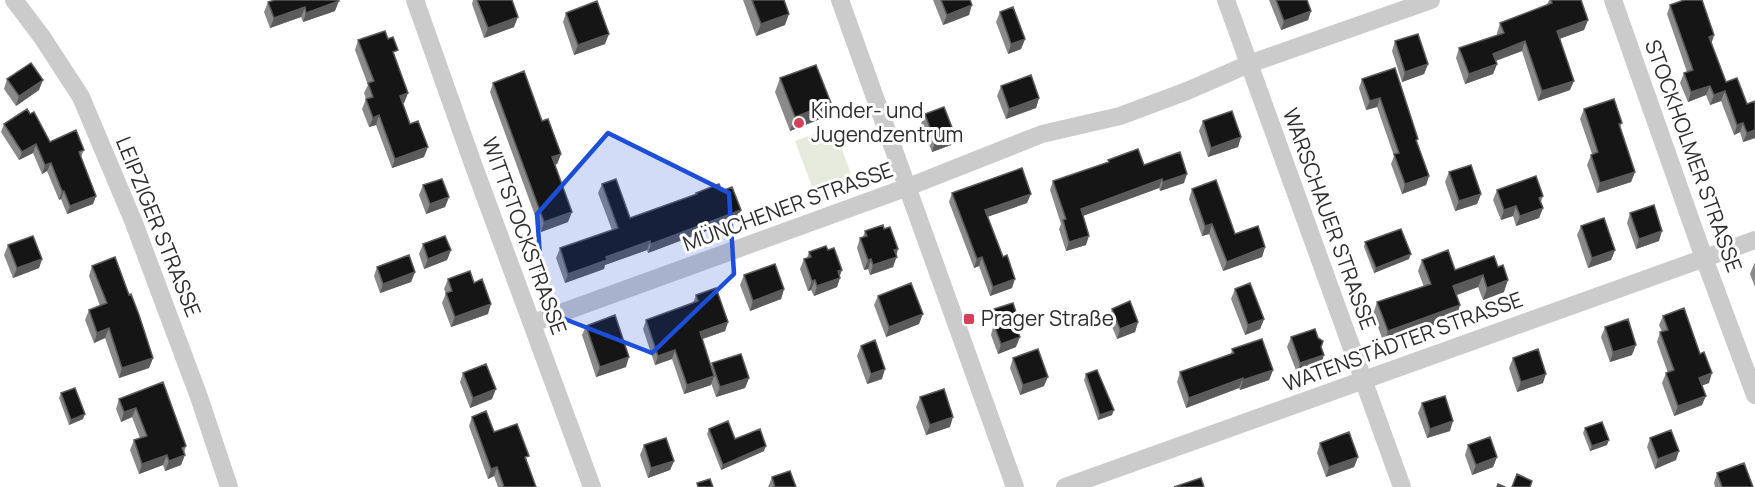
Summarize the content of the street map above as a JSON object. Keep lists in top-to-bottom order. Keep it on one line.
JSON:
{"streets":{"street":["STOCKHOLMER STRASSE","MÜNCHENER STRASSE","WARSCHAUER STRASSE","LEIPZIGER STRASSE","WITTSTOCKSTRASSE","WATENSTÄDTER STRASSE"]},"crossings":[["STOCKHOLMER STRASSE","WATENSTÄDTER STRASSE"],["MÜNCHENER STRASSE","WARSCHAUER STRASSE"],["MÜNCHENER STRASSE","WITTSTOCKSTRASSE"],["WARSCHAUER STRASSE","WATENSTÄDTER STRASSE"]],"places":{"other":["Kinder- und Jugendzentrum"],"transit":["Prager Straße"]}}
